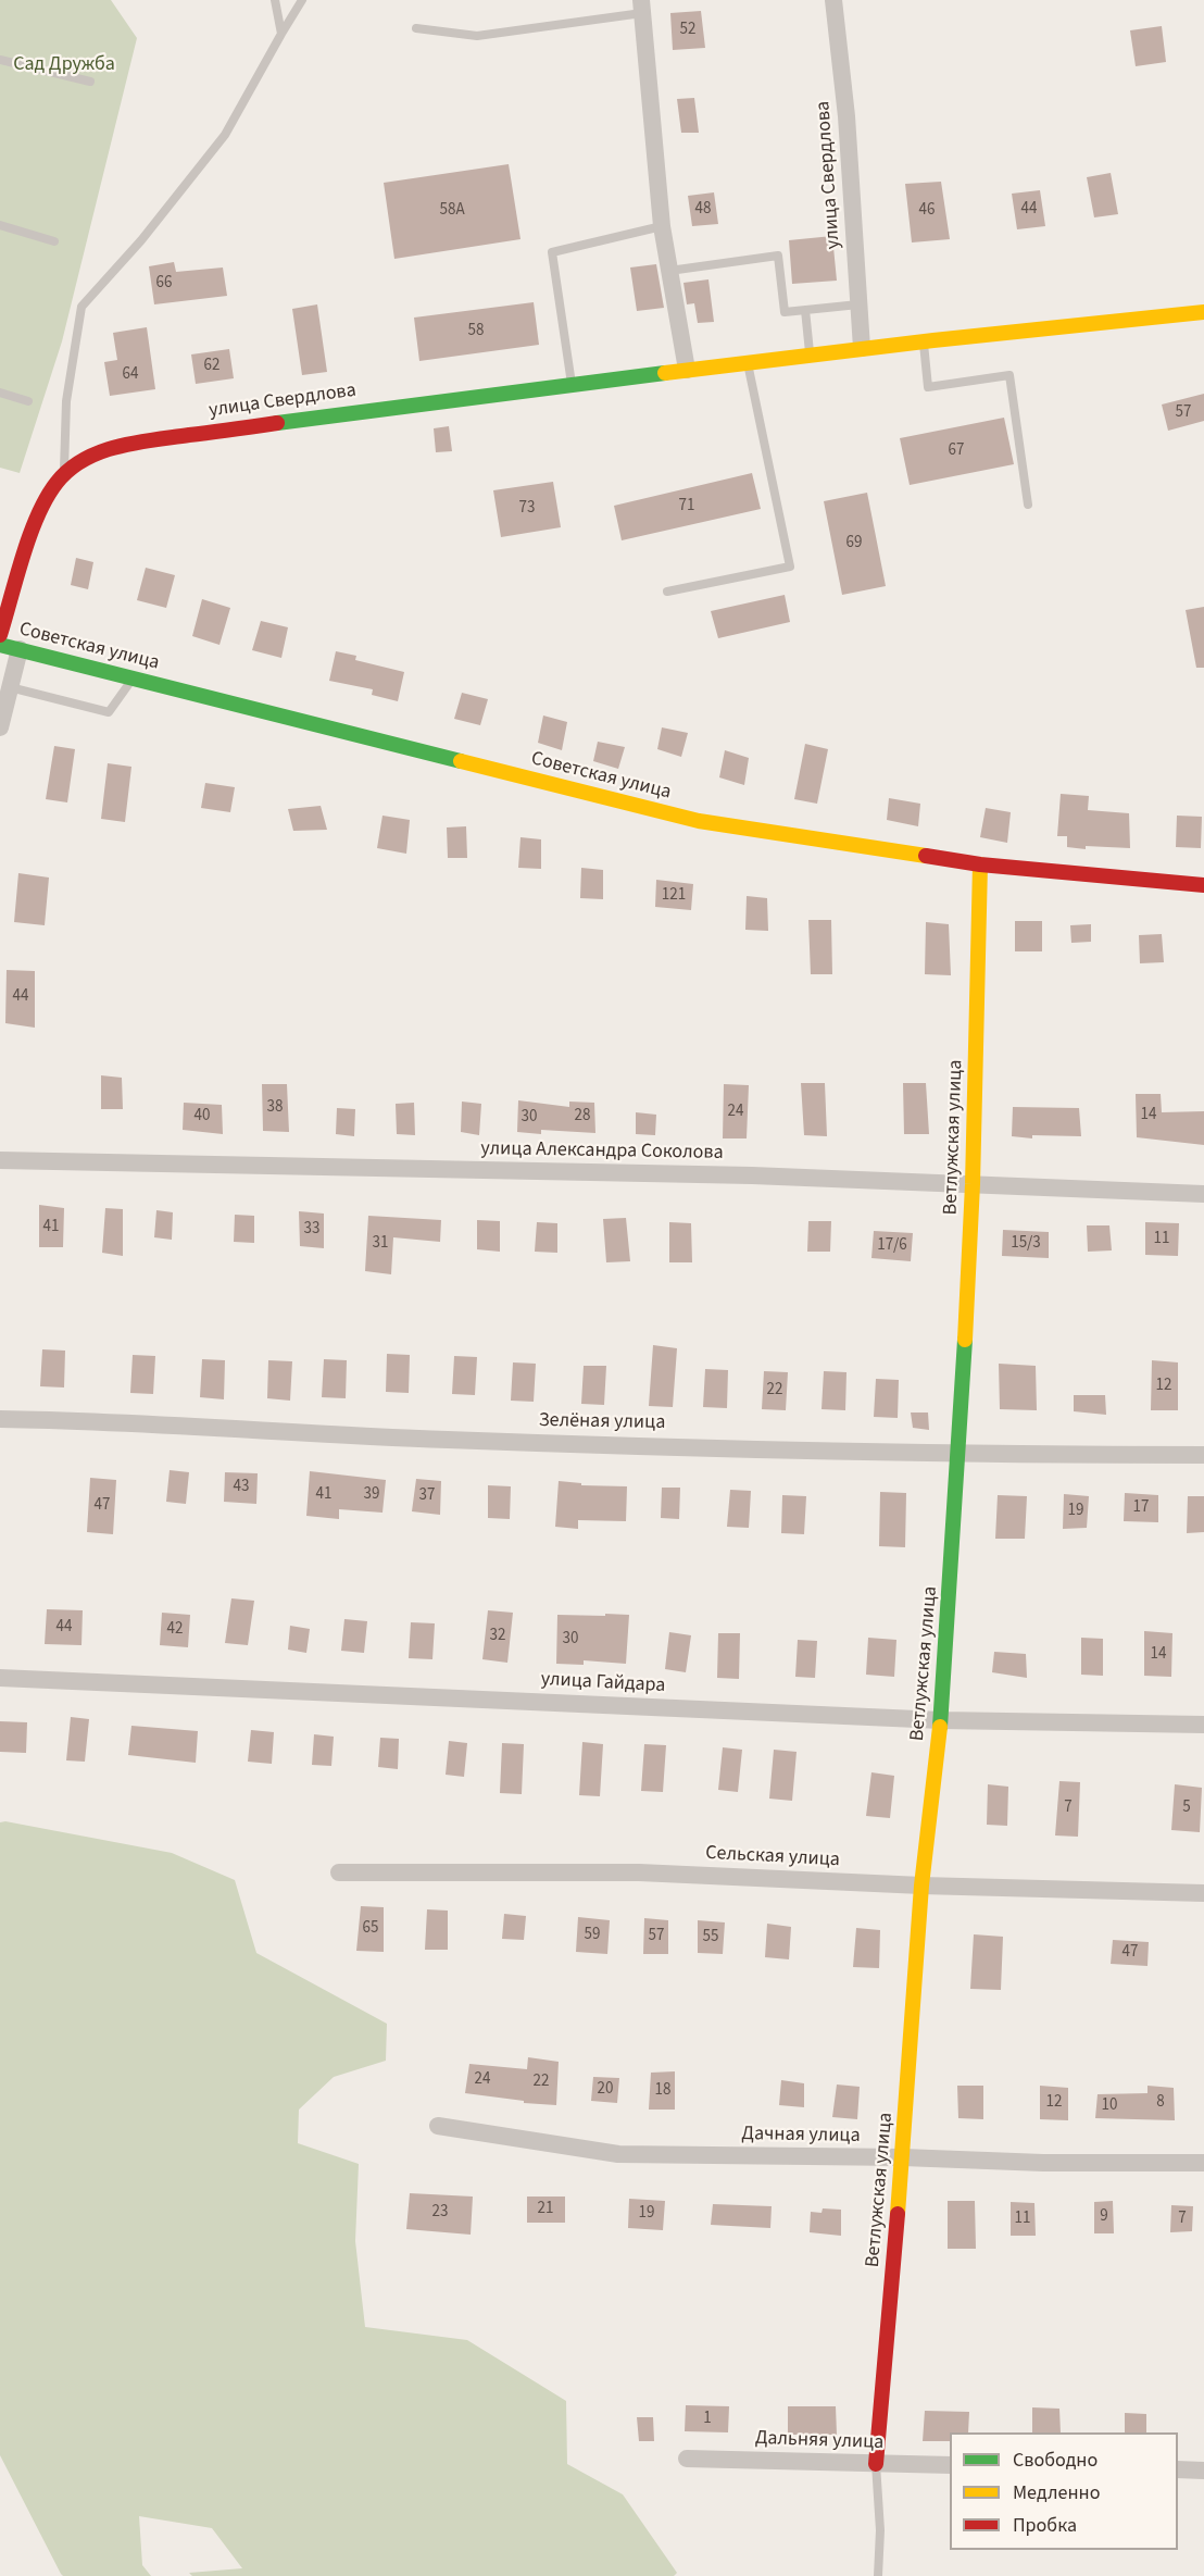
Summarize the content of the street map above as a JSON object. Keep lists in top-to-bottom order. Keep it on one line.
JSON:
{"streets":{"street":["улица Свердлова","Советская улица","Ветлужская улица","улица Александра Соколова","Зелёная улица","улица Гайдара","Сельская улица","Дачная улица","Дальняя улица"]},"crossings":[["Советская улица","Ветлужская улица"],["Ветлужская улица","улица Александра Соколова"],["Ветлужская улица","Зелёная улица"],["Ветлужская улица","улица Гайдара"],["Ветлужская улица","Сельская улица"],["Ветлужская улица","Дачная улица"],["Ветлужская улица","Дальняя улица"]],"parks":["Сад Дружба"],"house_numbers":["52","48","44","58А","46","66","58","62","64","57","67","71","73","69","121","44","38","24","14","40","28","30","41","33","11","31","15/3","17/6","12","22","43","41","39","37","47","17","19","44","42","32","30","14","7","5","65","59","57","55","47","24","22","20","18","12","8","10","21","23","19","9","11","7","1"],"legend":["Свободно","Медленно","Пробка"]}
